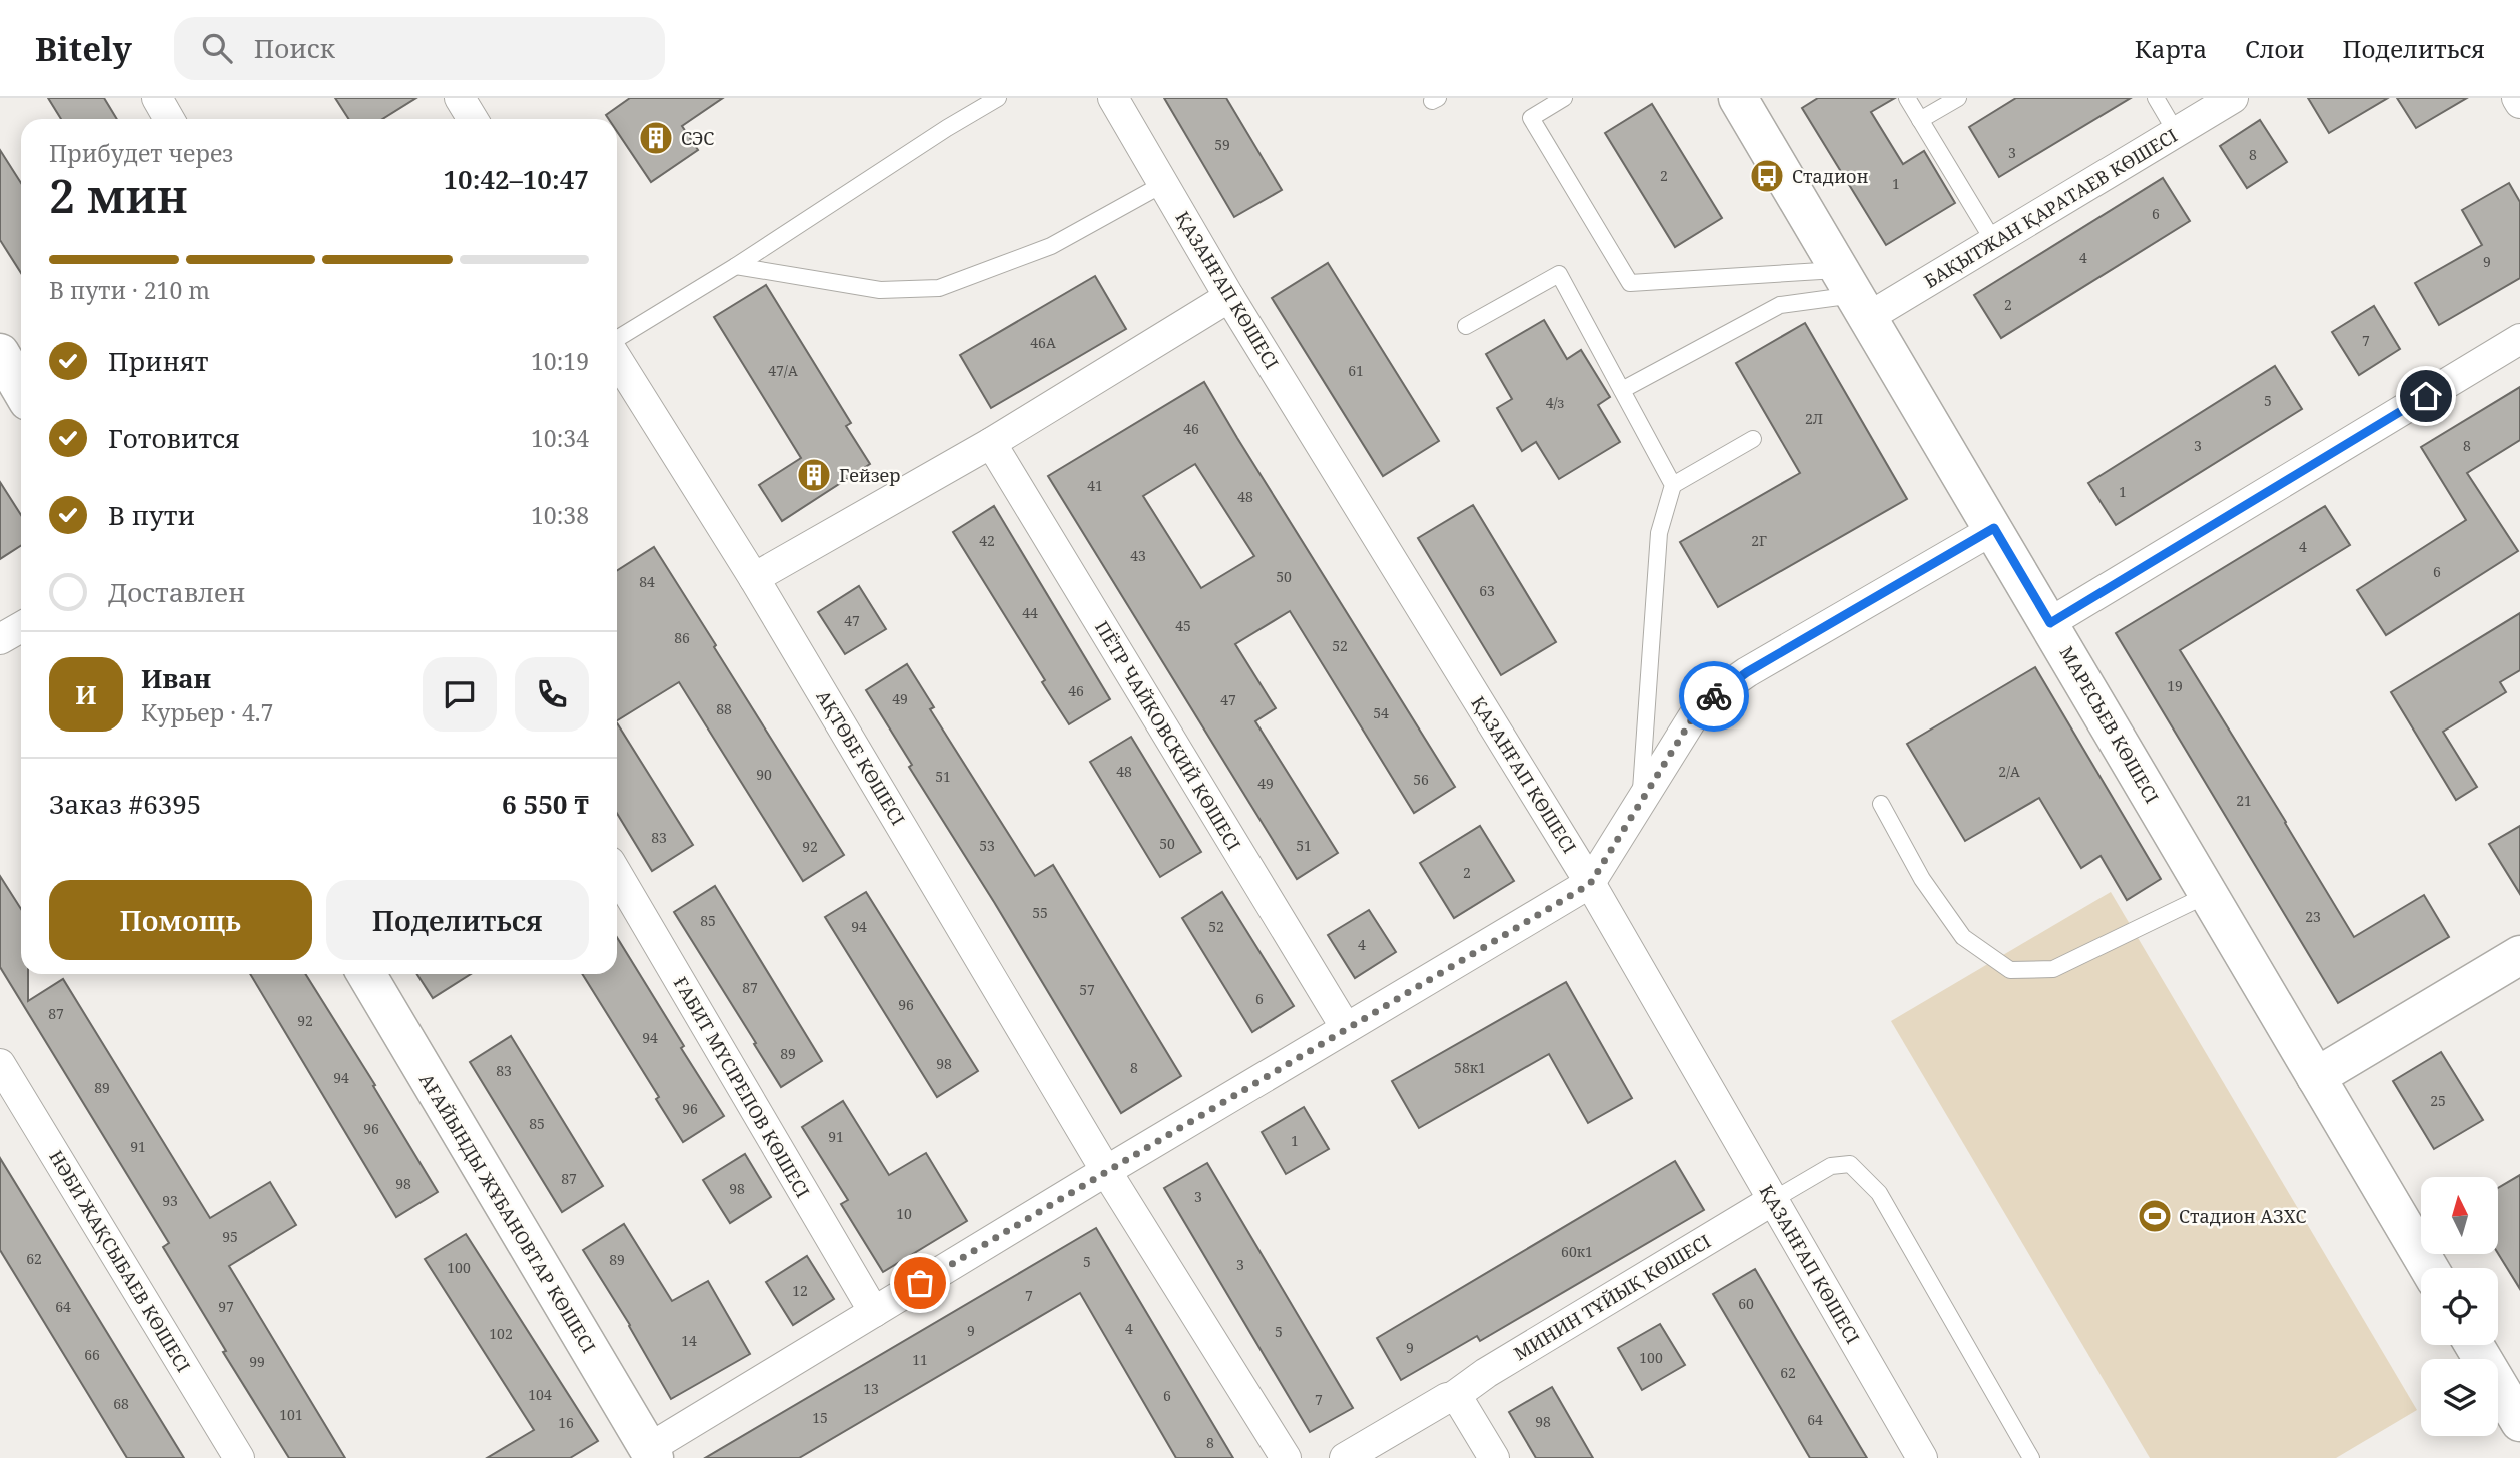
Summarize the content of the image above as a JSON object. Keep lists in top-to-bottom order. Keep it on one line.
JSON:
{"streets":{"main road":["МАРЕСЬЕВ КӨШЕСІ","АҒАЙЫНДЫ ЖҰБАНОВТАР КӨШЕСІ"],"street":["БАҚЫТЖАН ҚАРАТАЕВ КӨШЕСІ","ҚАЗАНҒАП КӨШЕСІ","ПЁТР ЧАЙКОВСКИЙ КӨШЕСІ","АҚТӨБЕ КӨШЕСІ","ҒАБИТ МҮСІРЕПОВ КӨШЕСІ","НӘБИ ЖАҚСЫБАЕВ КӨШЕСІ","МИНИН ТҰЙЫҚ КӨШЕСІ"]},"crossings":[["БАҚЫТЖАН ҚАРАТАЕВ КӨШЕСІ","МАРЕСЬЕВ КӨШЕСІ"],["ҚАЗАНҒАП КӨШЕСІ","МИНИН ТҰЙЫҚ КӨШЕСІ"]],"places":{"building":["СЭС","Гейзер"],"bus stop":["Стадион"],"sports":["Стадион АЗХС"]},"house_numbers":["59","3","8","2","1","6","4","9","2","7","46А","47/А","61","5","4/з","2Л","46","3","8","41","1","48","42","2Г","4","43","6","50","84","63","44","47","45","86","52","19","46","49","47","88","54","48","2/А","90","51","56","49","21","83","50","53","51","92","2","55","23","85","94","52","4","87","57","6","96","87","92","94","89","98","8","58к1","83","94","89","25","96","85","96","91","1","91","87","98","98","3","93","10","95","60к1","62","89","5","3","100","12","7","60","64","97","4","9","5","102","14","9","66","100","11","99","62","13","104","6","7","68","101","15","64","98","16","8"],"north":"top","page":{"header":"Bitely","search":"Поиск","nav":["Карта","Слои","Поделиться"],"heading":["2 мин","Прибудет через","10:42–10:47"],"panel":["Иван","Курьер · 4.7","Заказ #6395","6 550 ₸"],"bar":"В пути · 210 m","list":[["Принят","10:19"],["Готовится","10:34"],["В пути","10:38"],"Доставлен"],"round":"И","buttons":["Помощь","Поделиться"]}}
